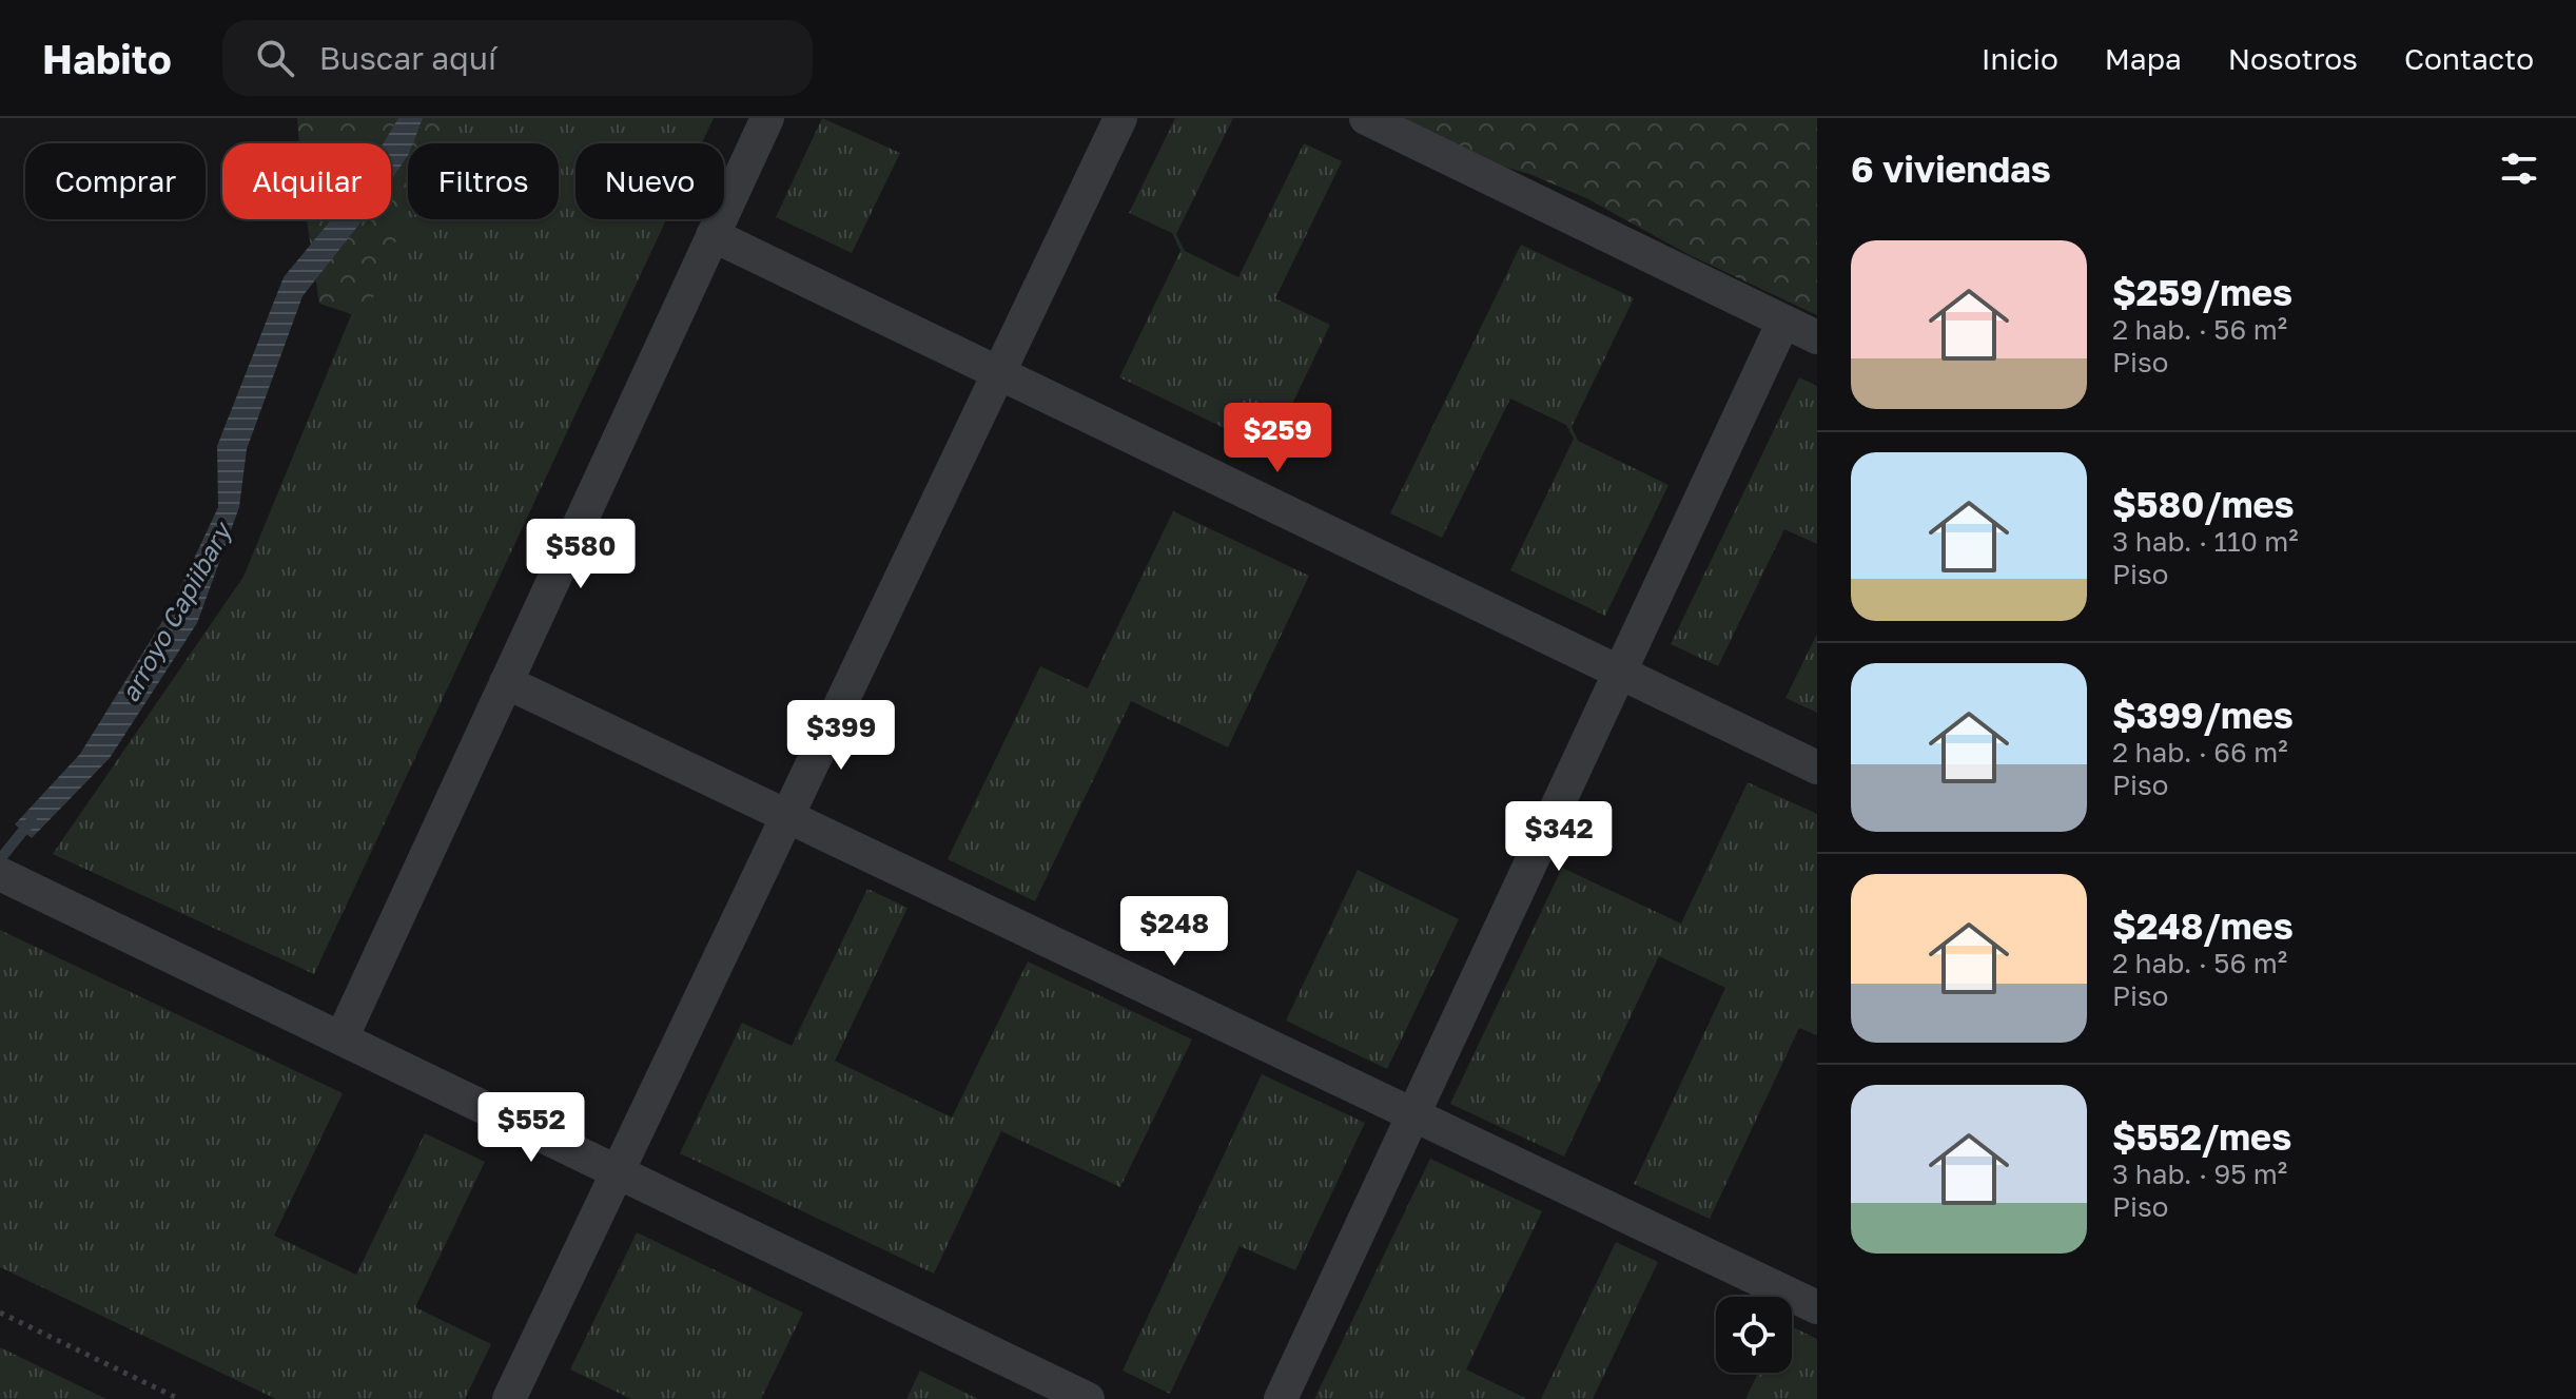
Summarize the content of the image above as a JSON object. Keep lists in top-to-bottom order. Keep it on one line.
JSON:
{"water":["arroyo Capiibary"],"page":{"header":"Habito","search":"Buscar aquí","nav":["Inicio","Mapa","Nosotros","Contacto"],"heading":"6 viviendas","chip":["Comprar","Alquilar","Filtros","Nuevo"],"list":[{"name":"$259/mes","note":"2 hab. · 56 m² · Piso"},{"name":"$580/mes","note":"3 hab. · 110 m² · Piso"},{"name":"$399/mes","note":"2 hab. · 66 m² · Piso"},{"name":"$248/mes","note":"2 hab. · 56 m² · Piso"},{"name":"$552/mes","note":"3 hab. · 95 m² · Piso"}],"price":["$259","$580","$399","$342","$248","$552"]}}
